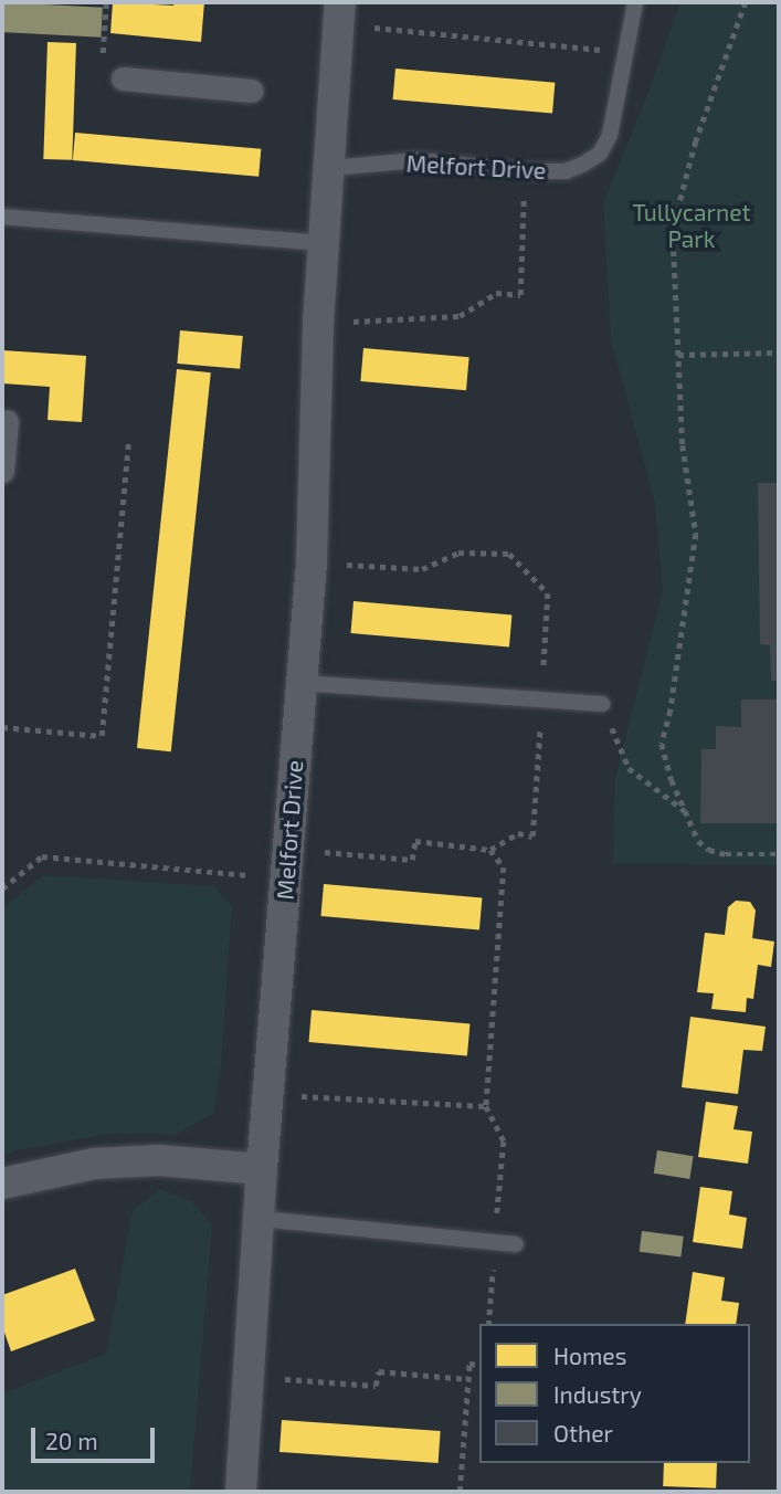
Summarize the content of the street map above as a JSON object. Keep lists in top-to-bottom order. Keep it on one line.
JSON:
{"streets":{"street":["Melfort Drive"]},"parks":["Tullycarnet Park"],"legend":["Homes","Industry","Other"],"scale_bar":"20 m"}
